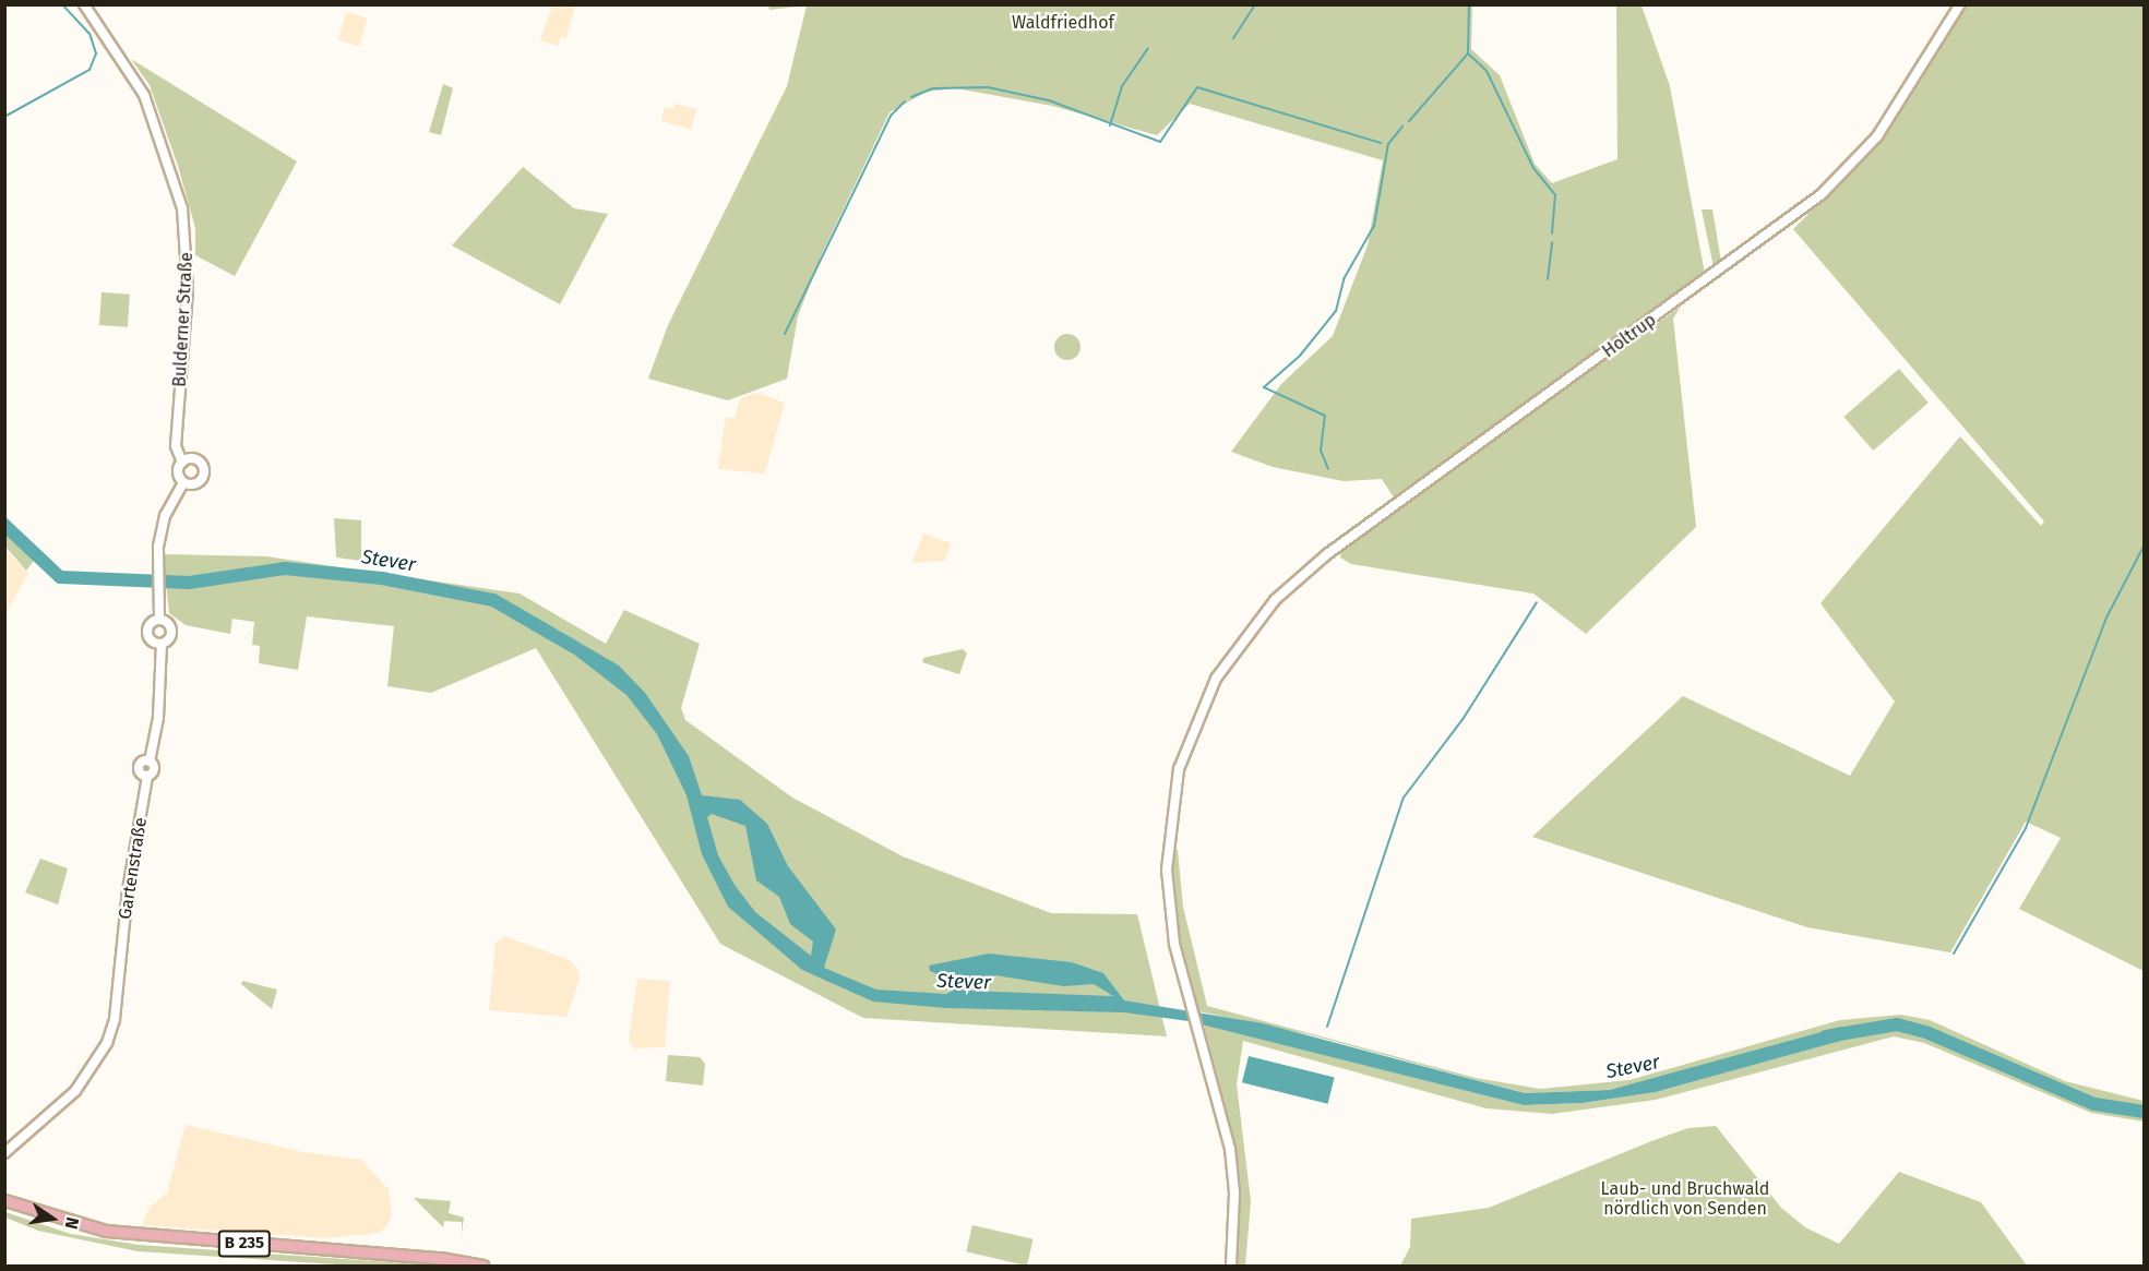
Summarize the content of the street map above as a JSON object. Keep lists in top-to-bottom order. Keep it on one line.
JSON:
{"streets":{"main road":["Bulderner Straße","Holtrup","Gartenstraße","B 235"]},"crossings":[["Bulderner Straße","Gartenstraße"]],"water":["Stever"],"parks":["Waldfriedhof","Laub- und Bruchwald nördlich von Senden"],"north":"right"}
